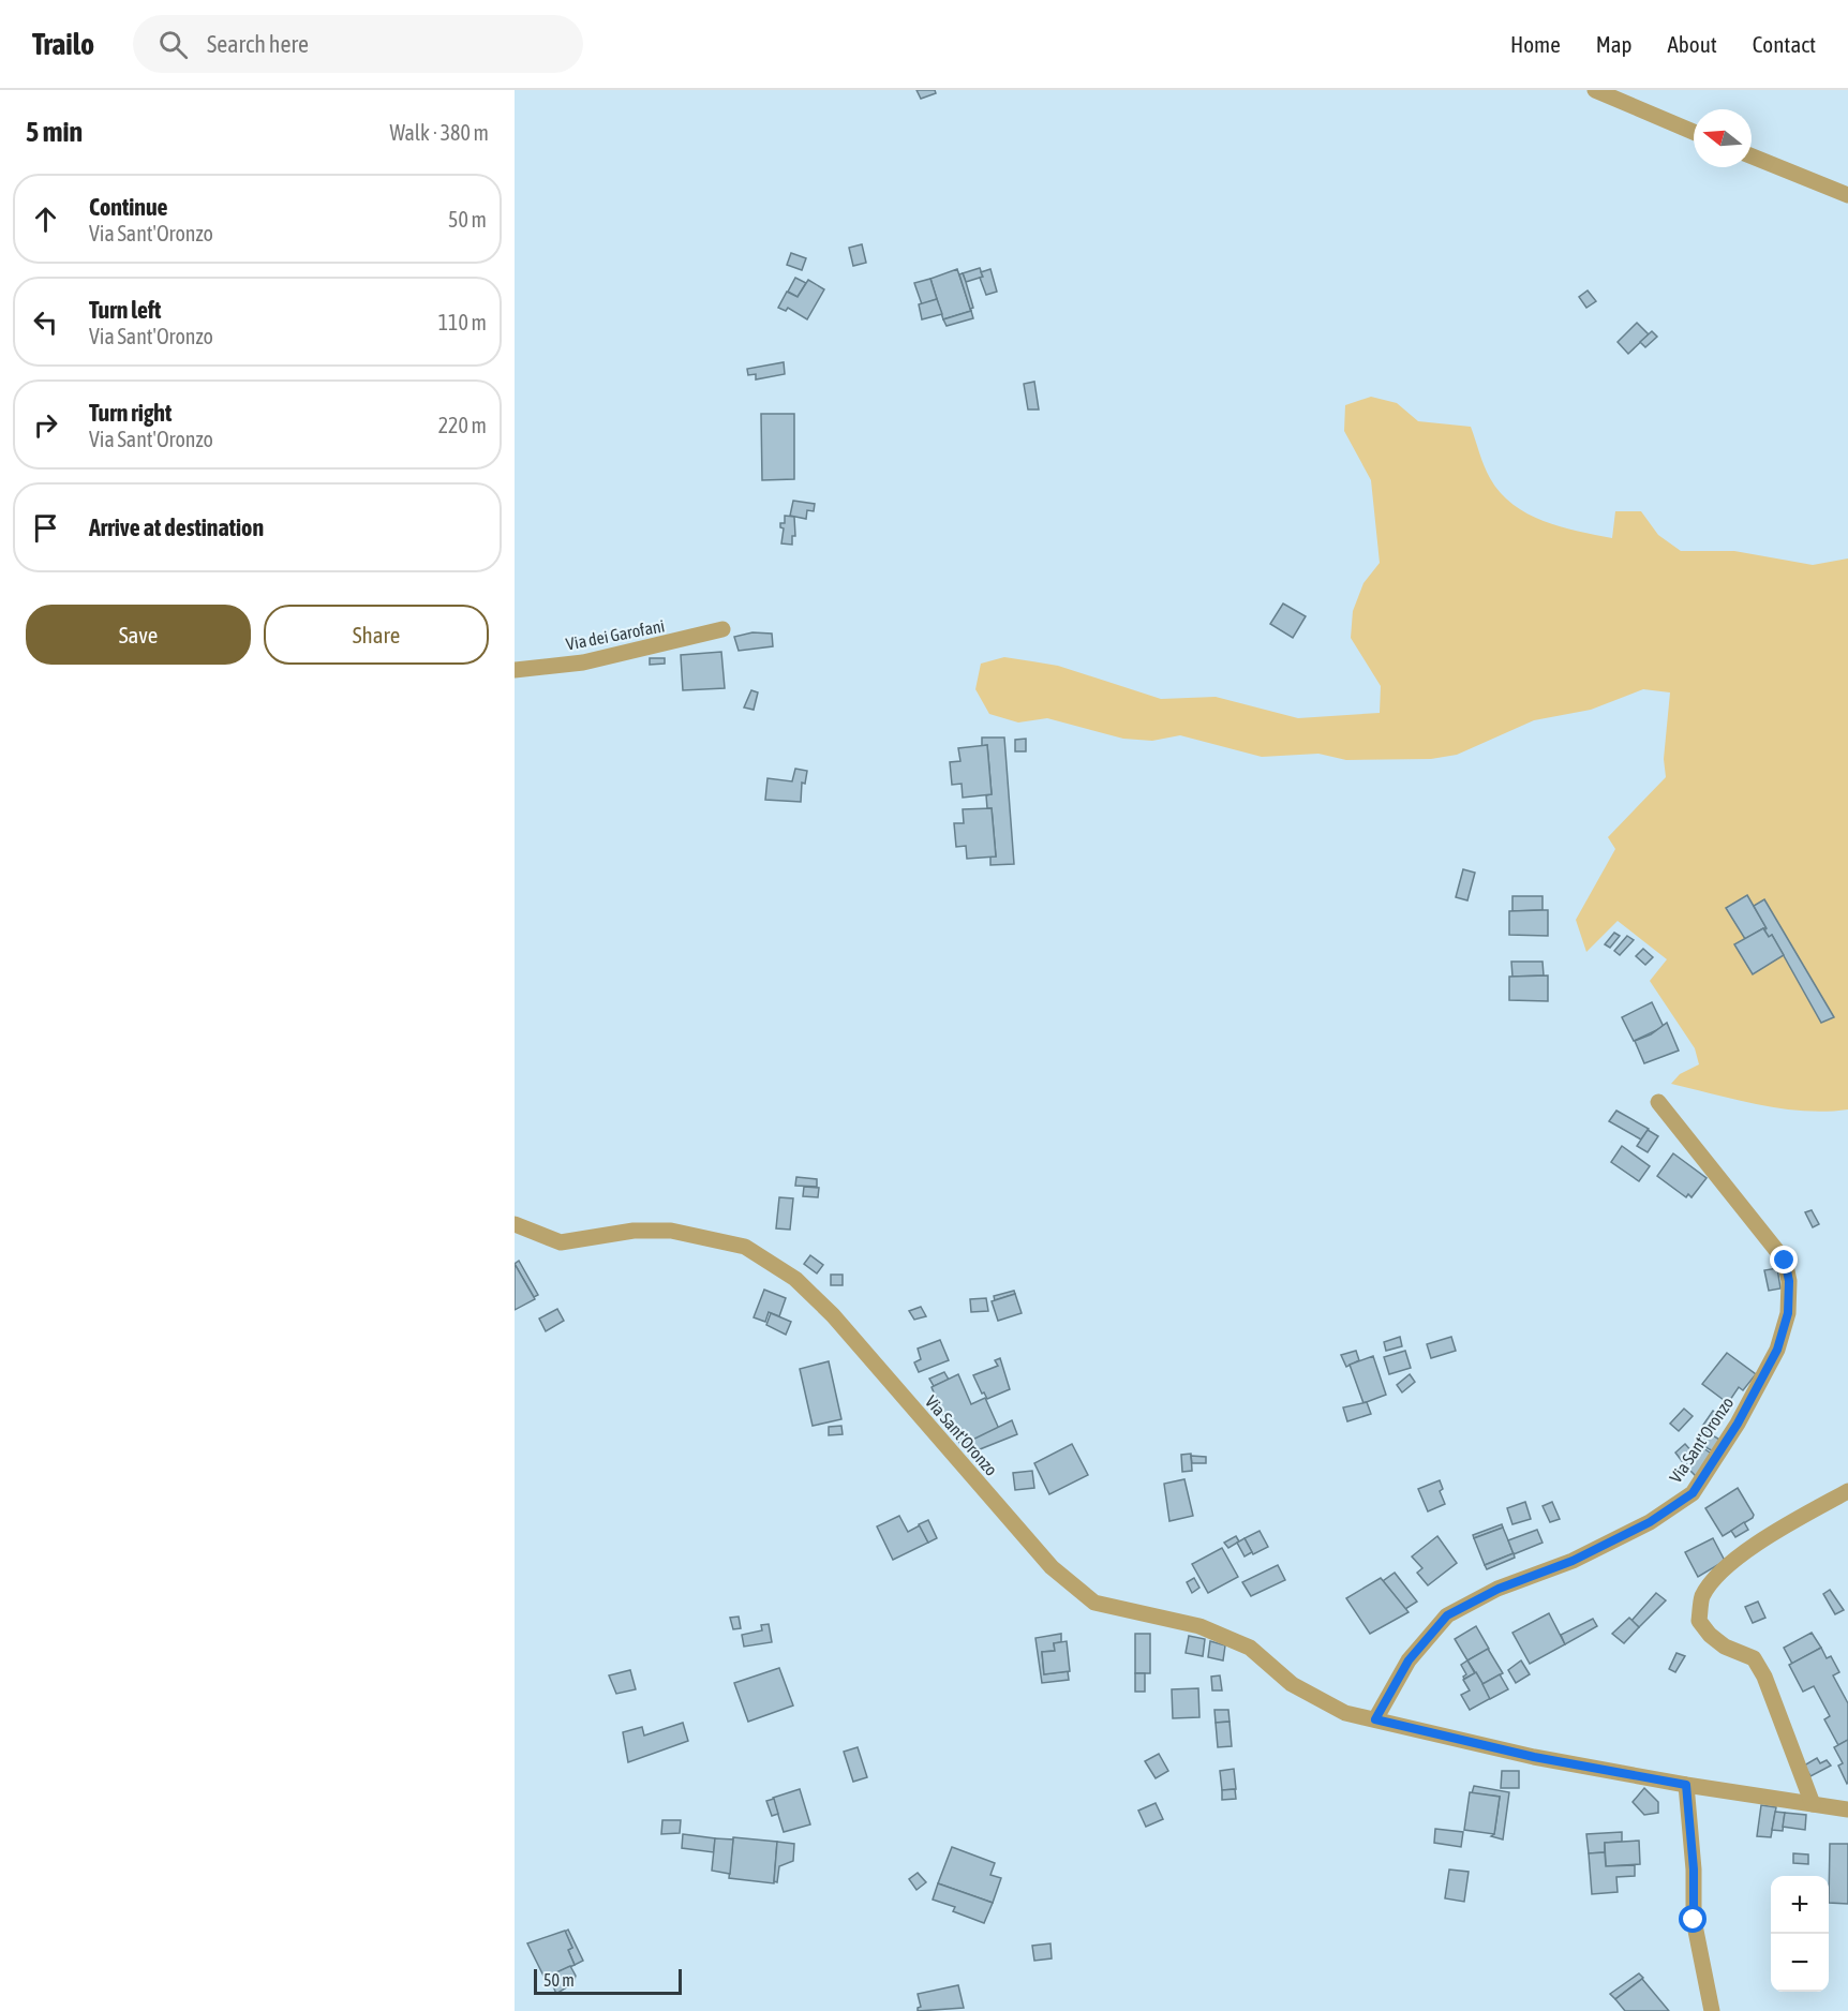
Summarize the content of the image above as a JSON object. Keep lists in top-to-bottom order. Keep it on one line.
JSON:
{"streets":{"street":["Via dei Garofani","Via Sant'Oronzo"]},"scale_bar":"50 m","north":"left","page":{"header":"Trailo","search":"Search here","nav":["Home","Map","About","Contact"],"heading":["5 min","Walk · 380 m"],"list":[["Continue","Via Sant'Oronzo","50 m"],["Turn left","Via Sant'Oronzo","110 m"],["Turn right","Via Sant'Oronzo","220 m"],"Arrive at destination"],"buttons":["Save","Share"],"map_buttons":["+","−"],"scale":"50 m"}}
